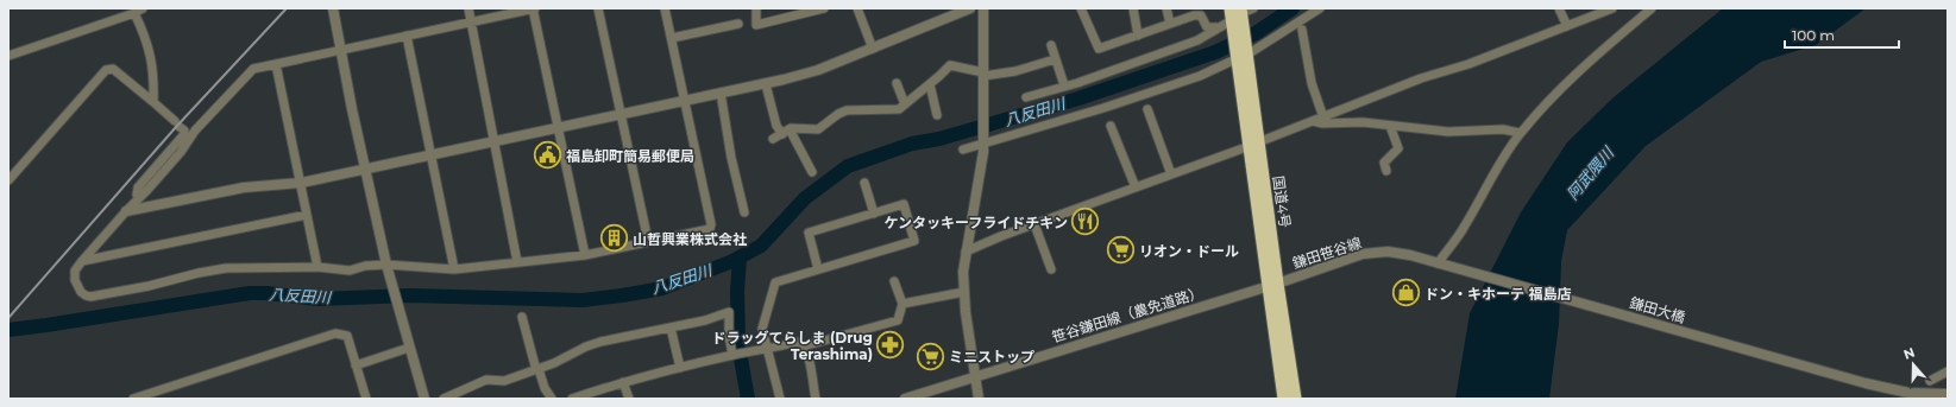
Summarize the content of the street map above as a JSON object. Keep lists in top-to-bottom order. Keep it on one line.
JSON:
{"streets":{"highway":["国道4号"],"street":["鎌田笹谷線","鎌田大橋","笹谷鎌田線（農免道路）"]},"crossings":[["国道4号","鎌田笹谷線"],["国道4号","笹谷鎌田線（農免道路）"],["鎌田笹谷線","鎌田大橋"],["鎌田笹谷線","笹谷鎌田線（農免道路）"]],"water":["八反田川","阿武隈川"],"places":{"public building":["福島卸町簡易郵便局"],"restaurant":["ケンタッキーフライドチキン"],"building":["山哲興業株式会社"],"supermarket":["リオン・ドール","ミニストップ"],"shop":["ドン・キホーテ 福島店"],"pharmacy":["ドラッグてらしま (Drug Terashima)"]},"scale_bar":"100 m","north":"top"}
